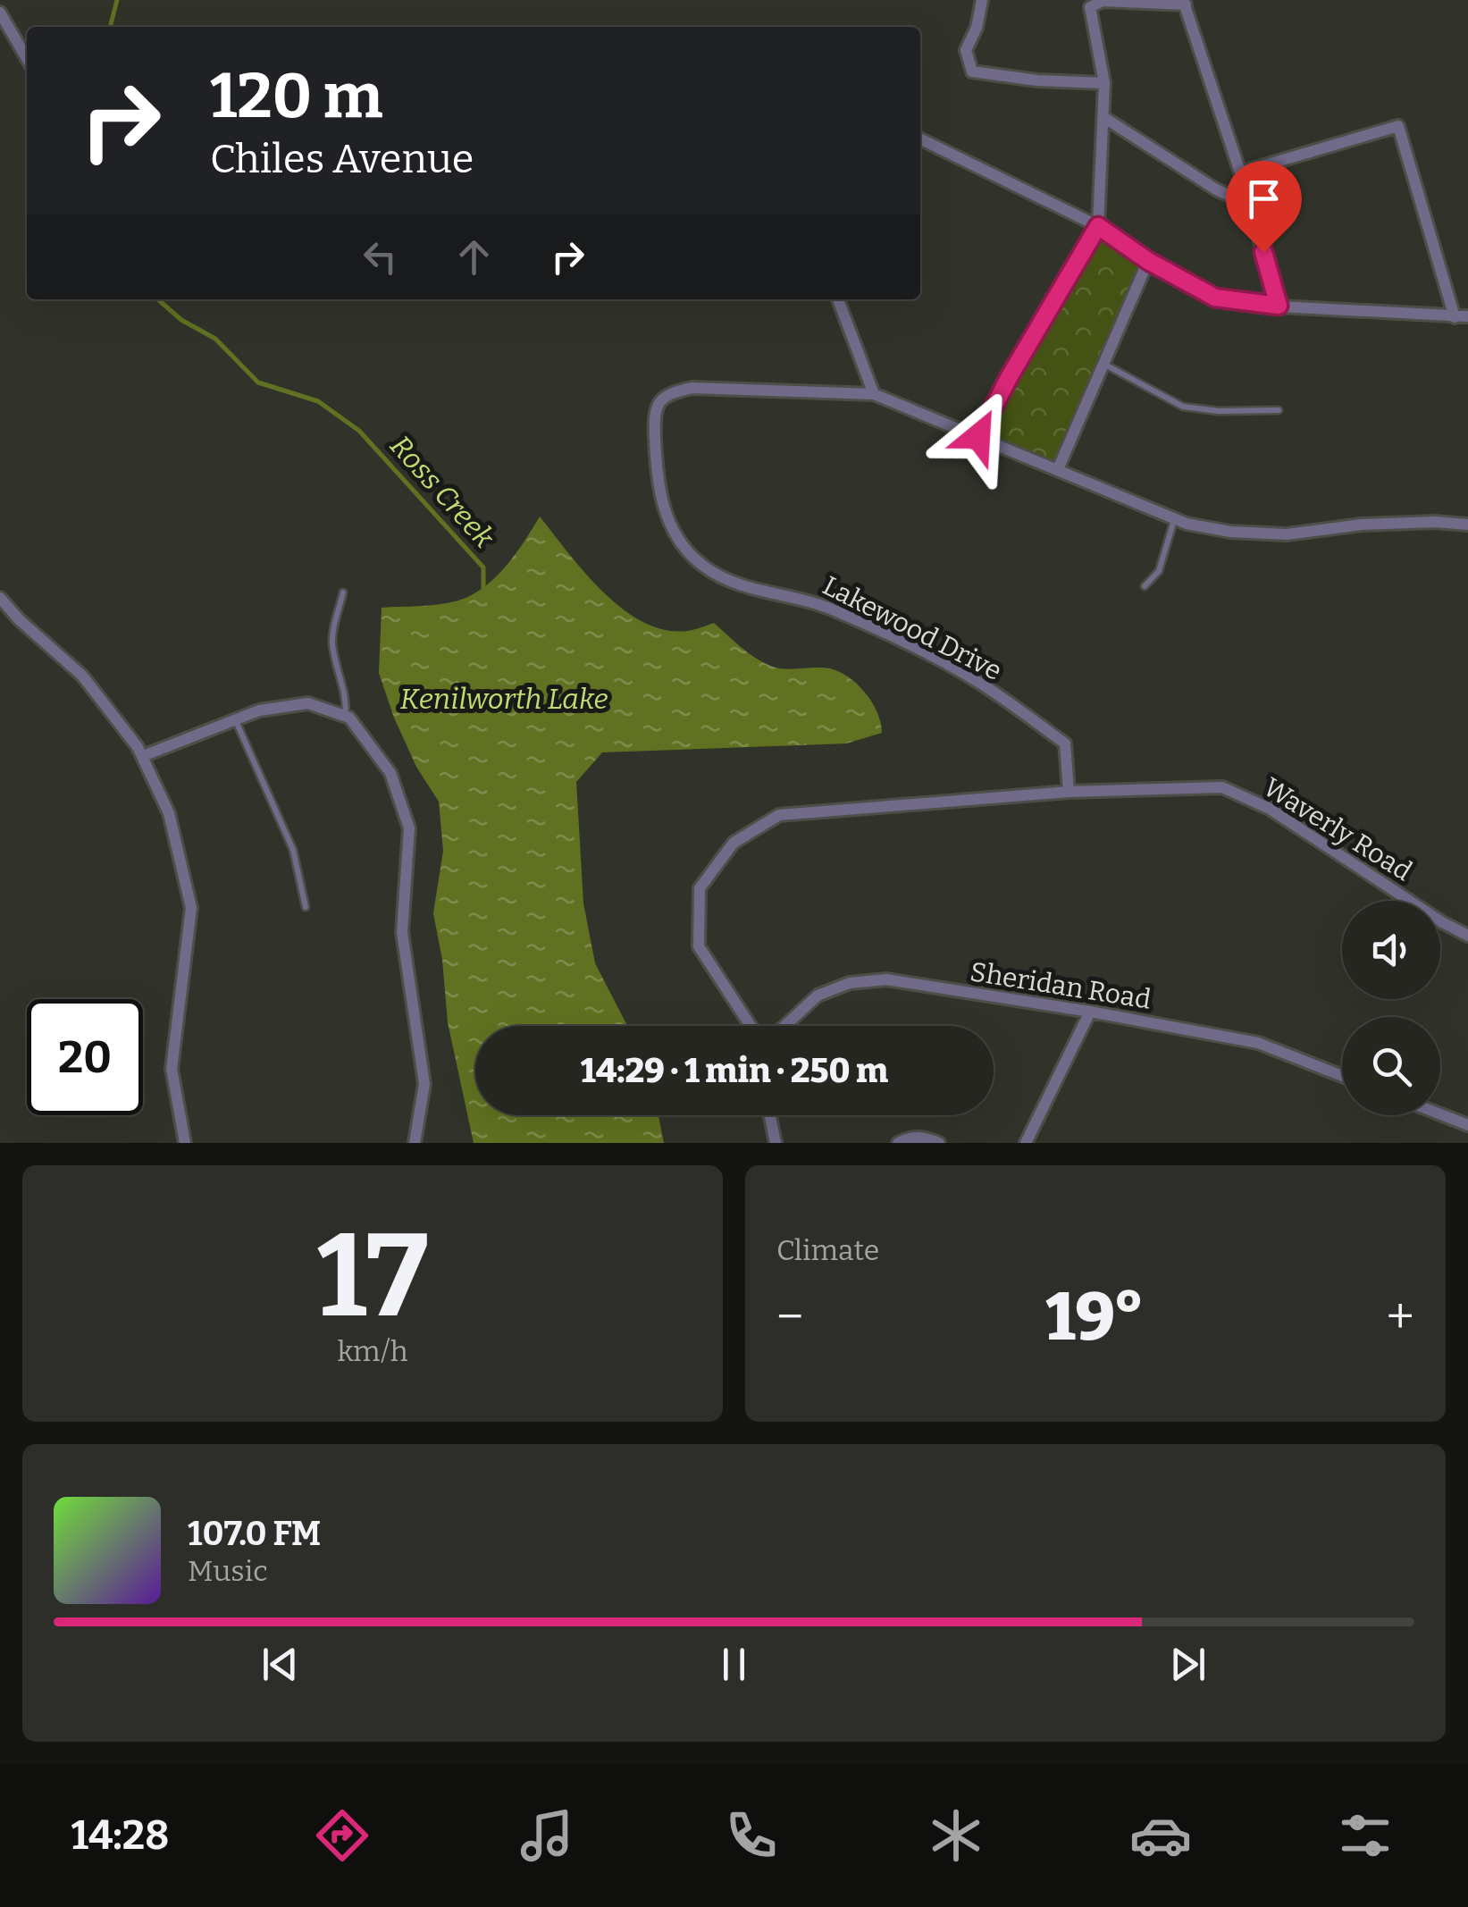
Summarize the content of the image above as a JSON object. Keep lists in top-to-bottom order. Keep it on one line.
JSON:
{"streets":{"street":["Lakewood Drive","Waverly Road","Sheridan Road"]},"crossings":[["Lakewood Drive","Waverly Road"]],"water":["Ross Creek","Kenilworth Lake"],"page":{"turn":["120 m","Chiles Avenue"],"limit":"20","trip":"14:29 · 1 min · 250 m","tile":[["17","km/h"],"Climate"],"heat":["−","19°","+"],"song":["107.0 FM","Music"],"tabs":"14:28"}}
